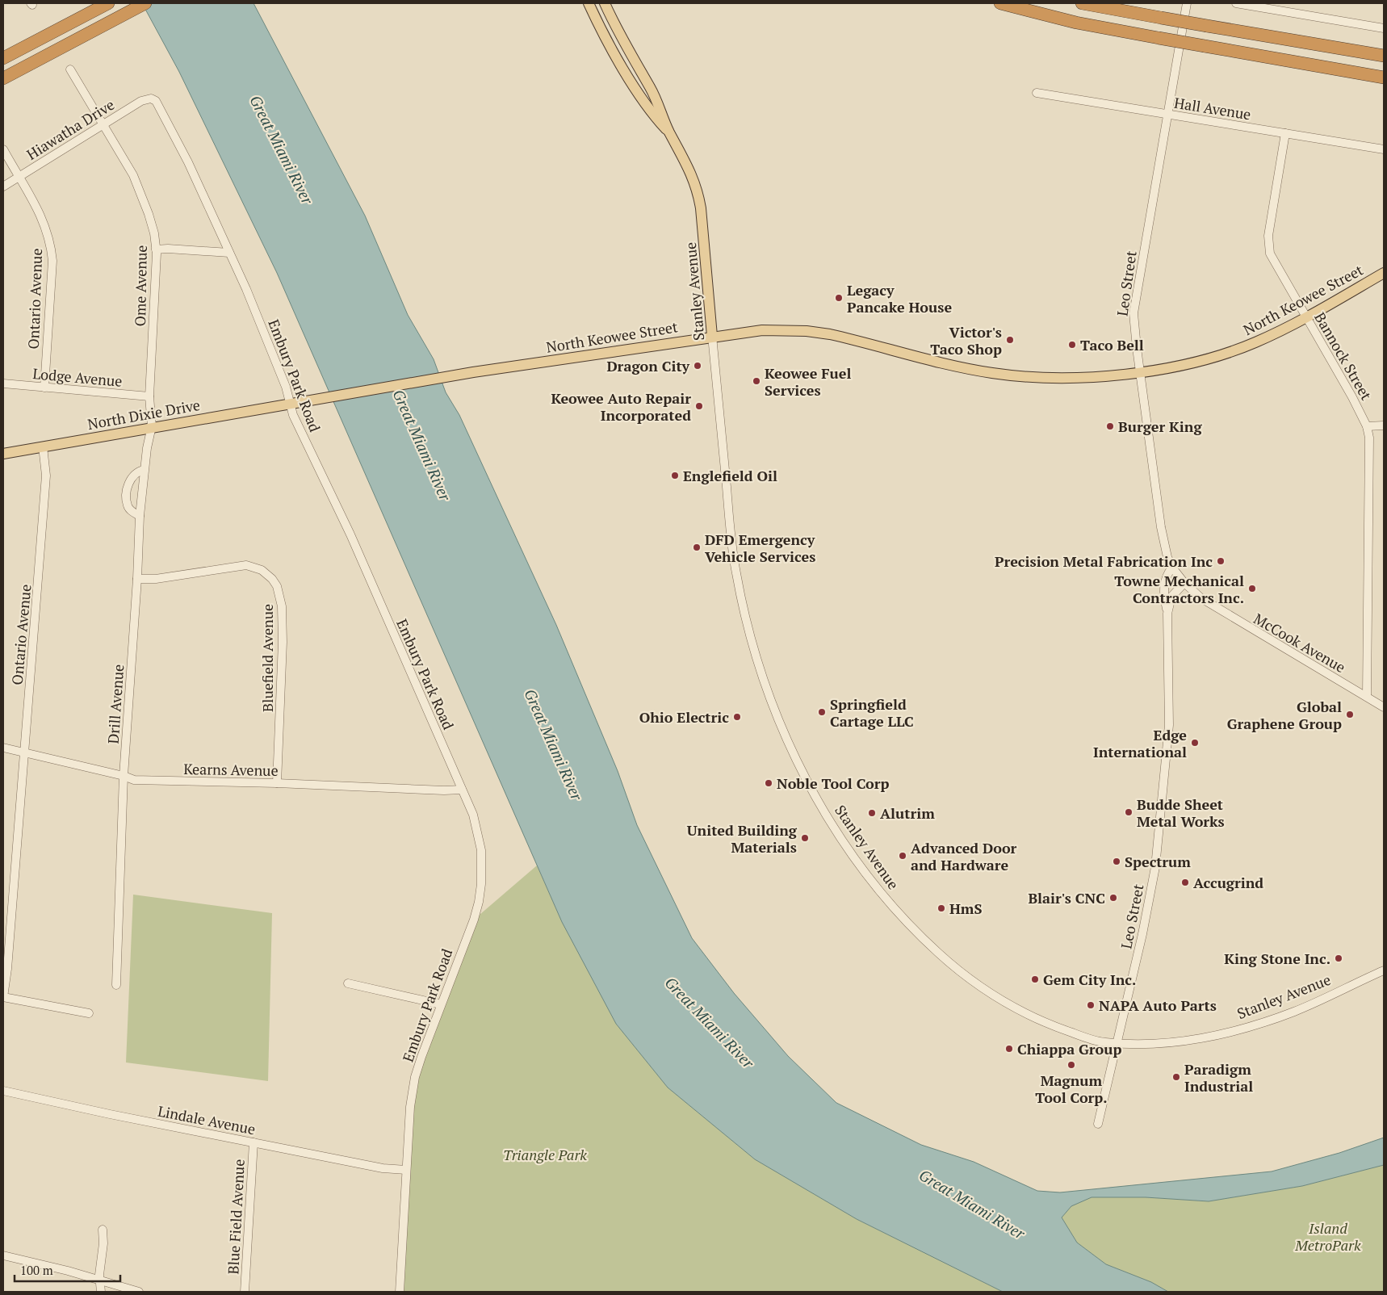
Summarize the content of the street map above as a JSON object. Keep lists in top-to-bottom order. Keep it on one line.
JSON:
{"streets":{"main road":["Stanley Avenue","North Keowee Street","North Dixie Drive"],"street":["Hall Avenue","Hiawatha Drive","Leo Street","Ome Avenue","Ontario Avenue","Bannock Street","Embury Park Road","Lodge Avenue","McCook Avenue","Bluefield Avenue","Drill Avenue","Kearns Avenue","Lindale Avenue","Blue Field Avenue"]},"crossings":[["Hall Avenue","Leo Street"],["Hall Avenue","Bannock Street"],["Hiawatha Drive","Ome Avenue"],["Hiawatha Drive","Ontario Avenue"],["Hiawatha Drive","Embury Park Road"],["Leo Street","Stanley Avenue"],["Leo Street","North Keowee Street"],["Leo Street","McCook Avenue"],["Ome Avenue","Lodge Avenue"],["Ome Avenue","North Dixie Drive"],["Ome Avenue","Drill Avenue"],["Stanley Avenue","North Keowee Street"],["Ontario Avenue","Lodge Avenue"],["Ontario Avenue","North Dixie Drive"],["Ontario Avenue","Kearns Avenue"],["North Keowee Street","Bannock Street"],["North Keowee Street","North Dixie Drive"],["Bannock Street","McCook Avenue"],["Embury Park Road","North Dixie Drive"],["Embury Park Road","Kearns Avenue"],["Embury Park Road","Lindale Avenue"],["North Dixie Drive","Drill Avenue"],["Bluefield Avenue","Drill Avenue"],["Bluefield Avenue","Kearns Avenue"],["Drill Avenue","Kearns Avenue"],["Lindale Avenue","Blue Field Avenue"]],"water":["Great Miami River"],"parks":["Triangle Park","Island MetroPark"],"places":["Legacy Pancake House","Victor's Taco Shop","Taco Bell","Dragon City","Keowee Fuel Services","Keowee Auto Repair Incorporated","Burger King","Englefield Oil","DFD Emergency Vehicle Services","Precision Metal Fabrication Inc","Towne Mechanical Contractors Inc.","Springfield Cartage LLC","Global Graphene Group","Ohio Electric","Edge International","Noble Tool Corp","Budde Sheet Metal Works","Alutrim","United Building Materials","Advanced Door and Hardware","Spectrum","Accugrind","Blair's CNC","HmS","King Stone Inc.","Gem City Inc.","NAPA Auto Parts","Chiappa Group","Magnum Tool Corp.","Paradigm Industrial"],"scale_bar":"100 m"}
